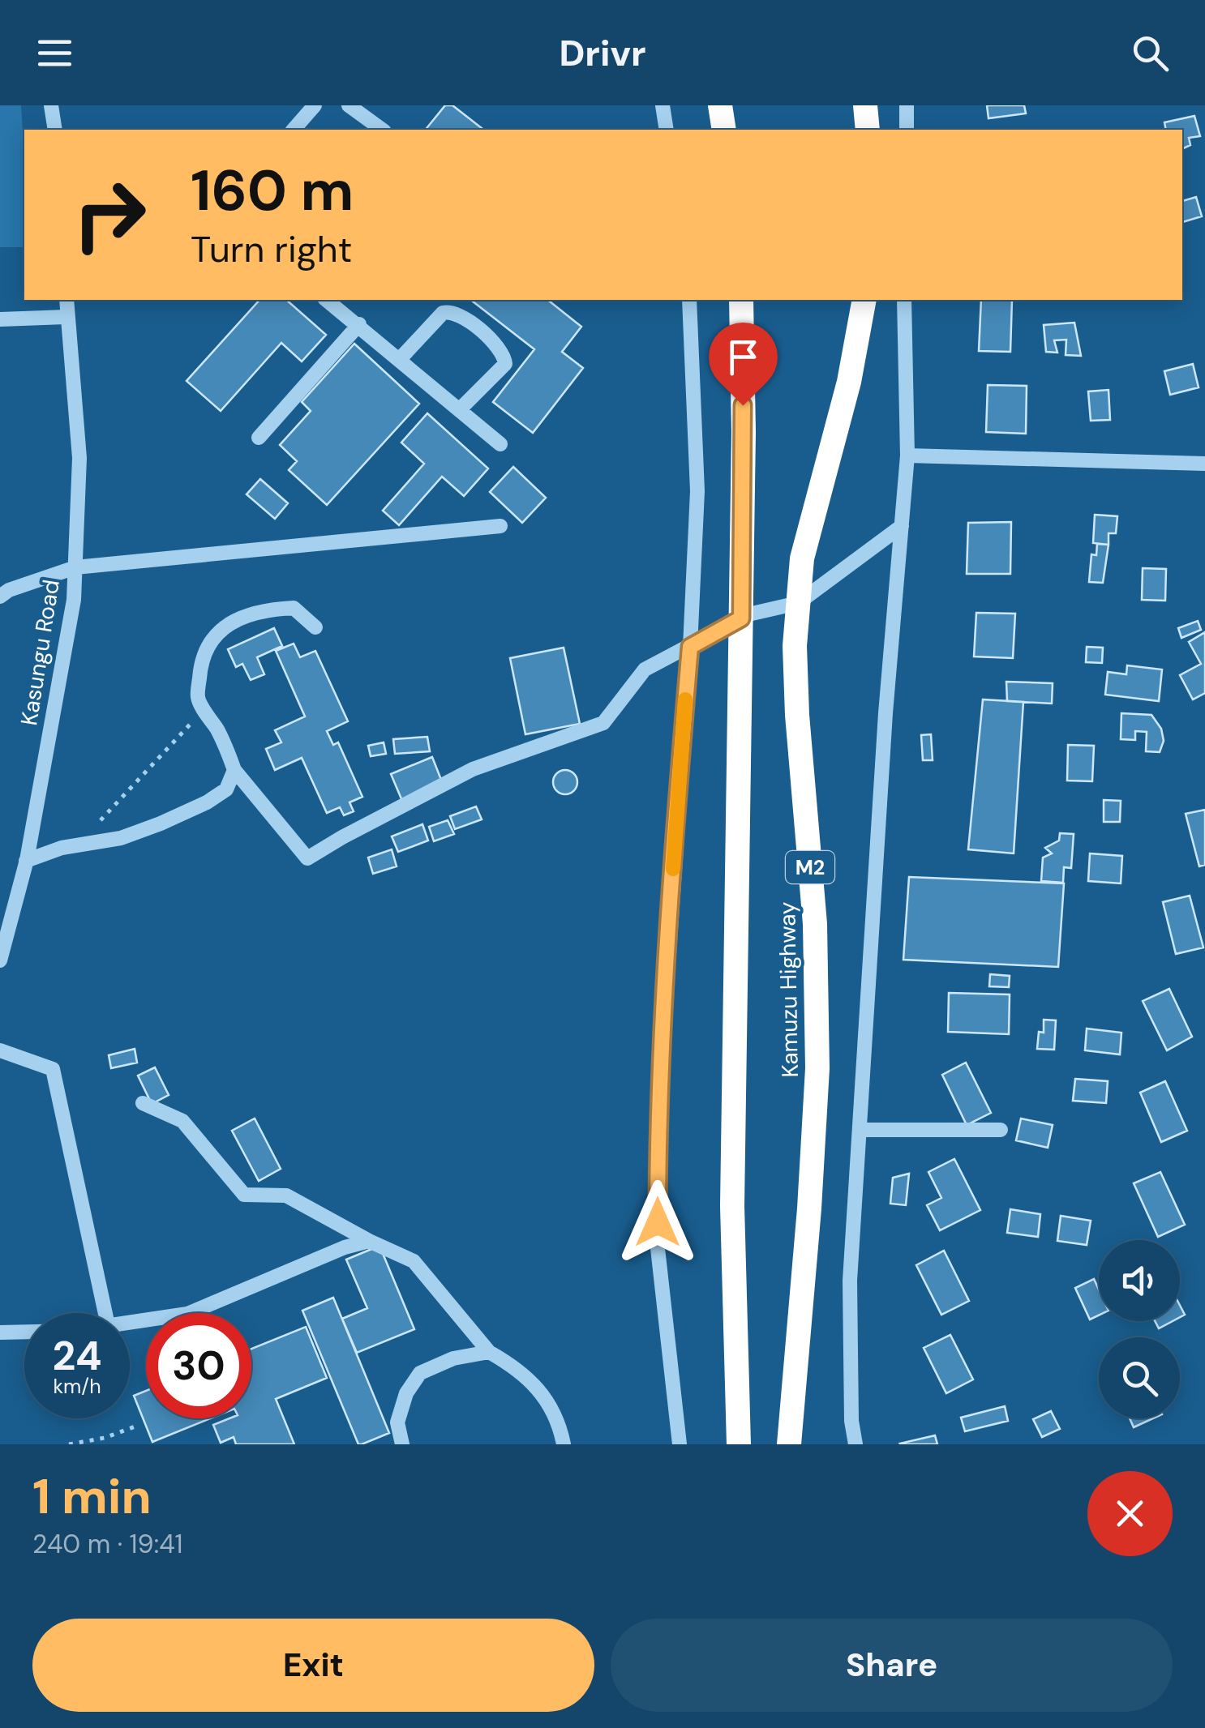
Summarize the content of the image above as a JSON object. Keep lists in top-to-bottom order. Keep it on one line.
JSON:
{"streets":{"highway":["M2","Kamuzu Highway"],"street":["Kasungu Road"]},"page":{"header":"Drivr","turn":["160 m","Turn right"],"speed":"24 km/h","limit":"30","heading":["1 min","240 m · 19:41"],"buttons":["Exit","Share"]}}
